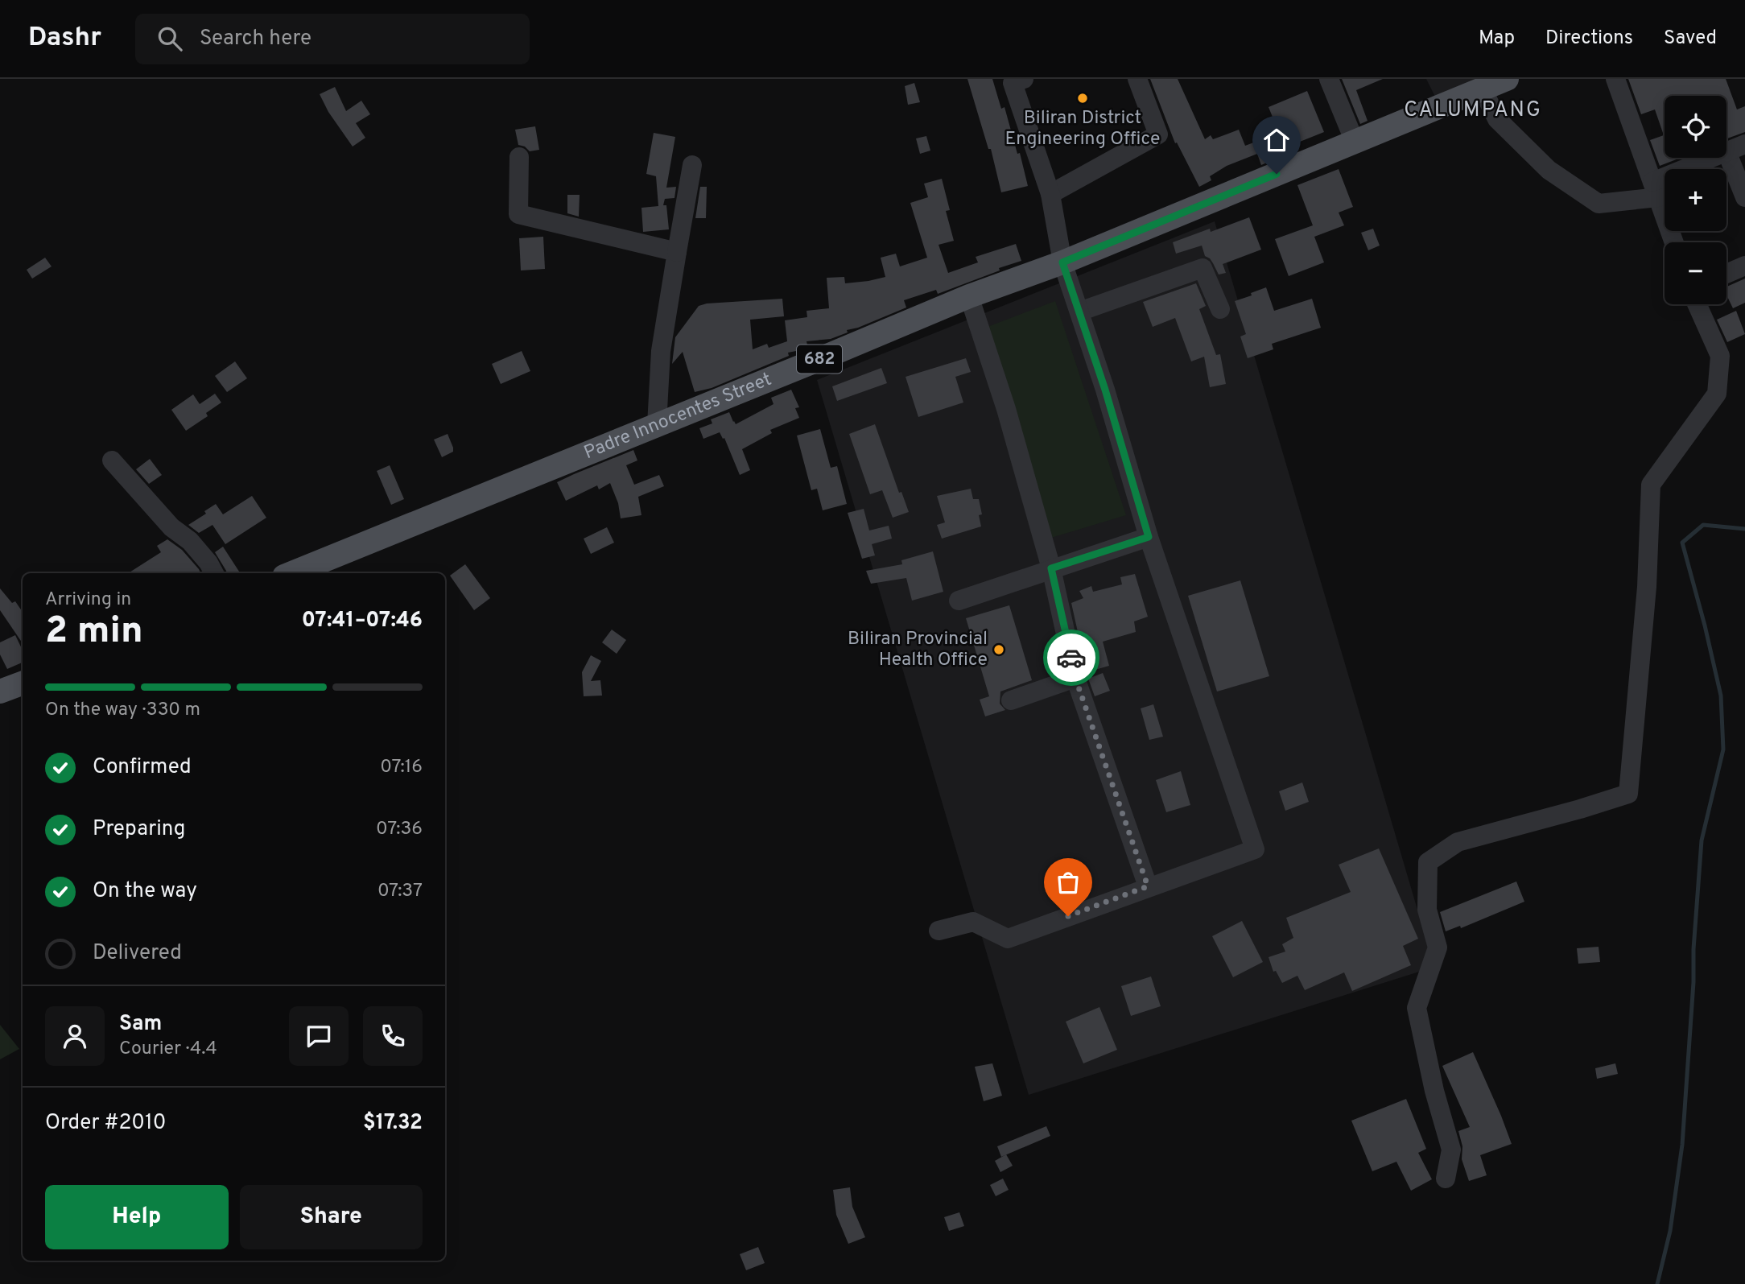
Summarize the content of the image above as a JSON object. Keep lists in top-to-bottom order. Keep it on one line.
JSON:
{"streets":{"main road":["682","Padre Innocentes Street"]},"crossings":[["682","Padre Innocentes Street"]],"districts":["CALUMPANG"],"places":["Biliran District Engineering Office","Biliran Provincial Health Office"],"page":{"header":"Dashr","search":"Search here","nav":["Map","Directions","Saved"],"map_buttons":["+","−"],"heading":["2 min","Arriving in","07:41–07:46"],"panel":["Sam","Courier · 4.4","Order #2010","$17.32"],"bar":"On the way · 330 m","list":[["Confirmed","07:16"],["Preparing","07:36"],["On the way","07:37"],"Delivered"],"buttons":["Help","Share"]}}
